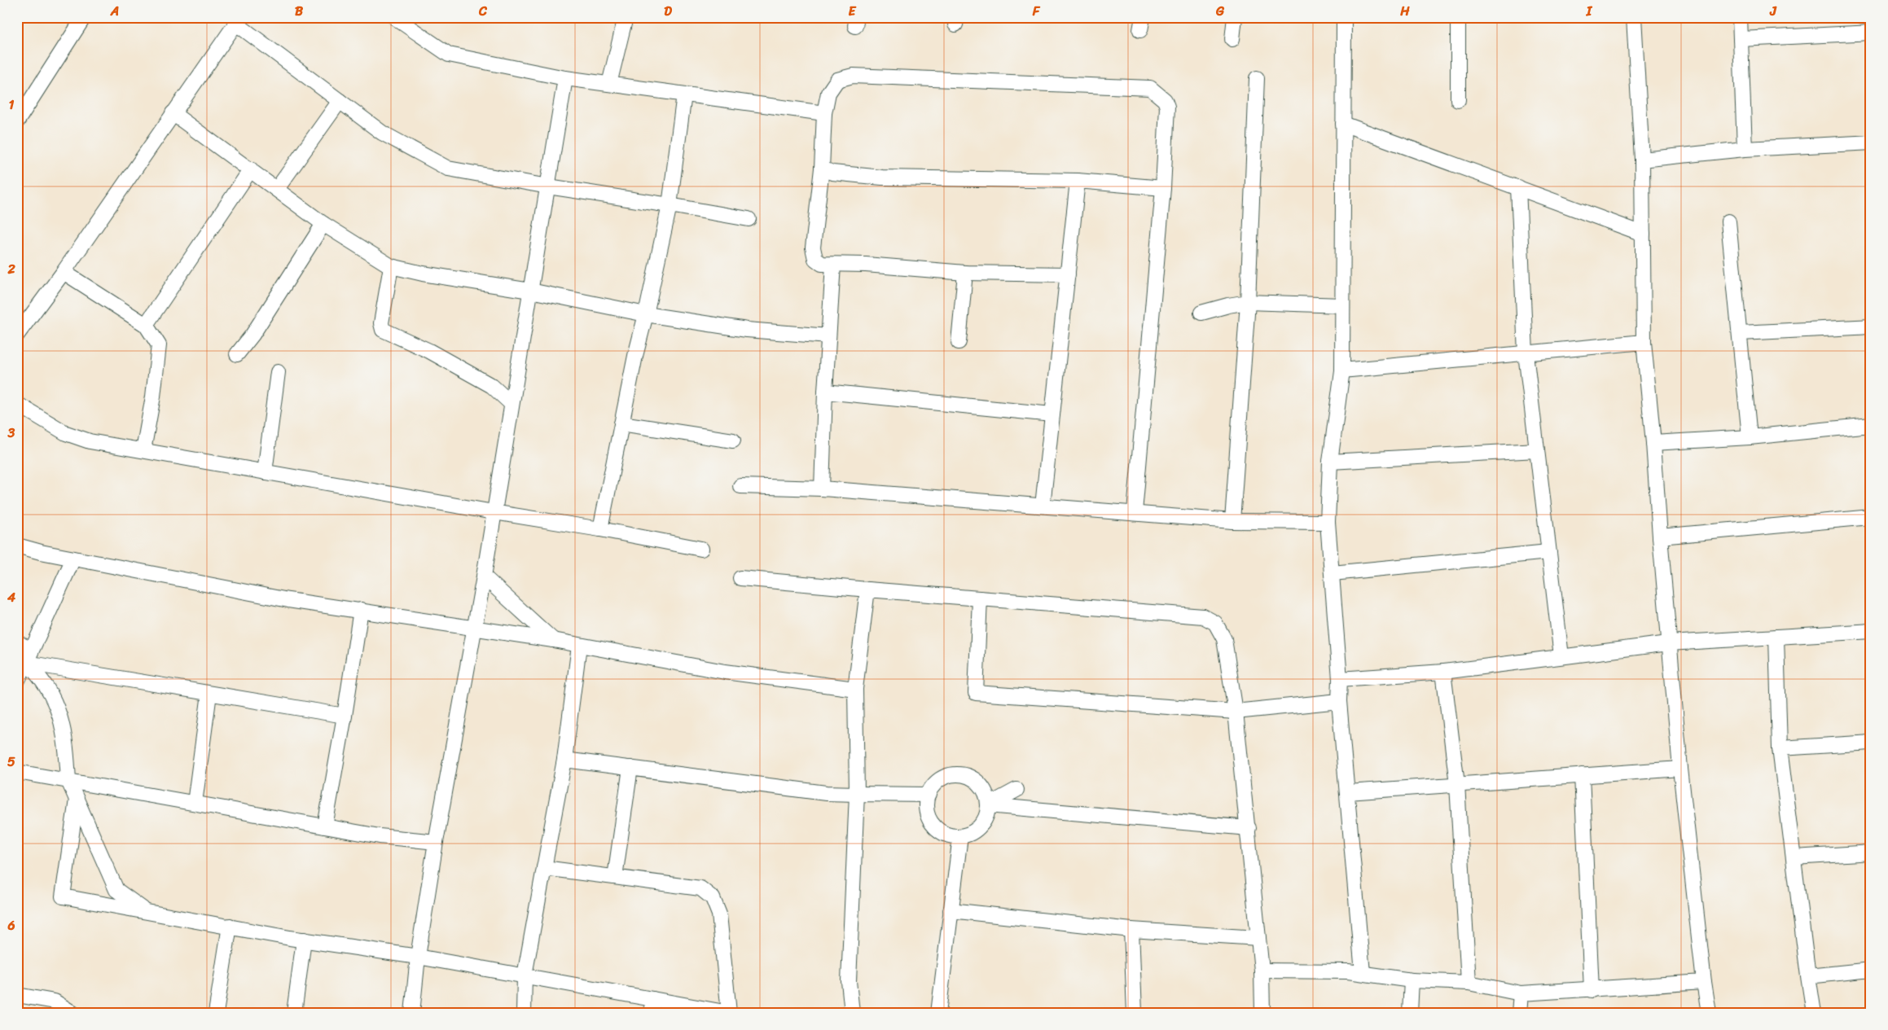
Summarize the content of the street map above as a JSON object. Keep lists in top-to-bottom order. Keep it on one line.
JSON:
{"grid":{"columns":["A","B","C","D","E","F","G","H","I","J"],"rows":["1","2","3","4","5","6"]}}
